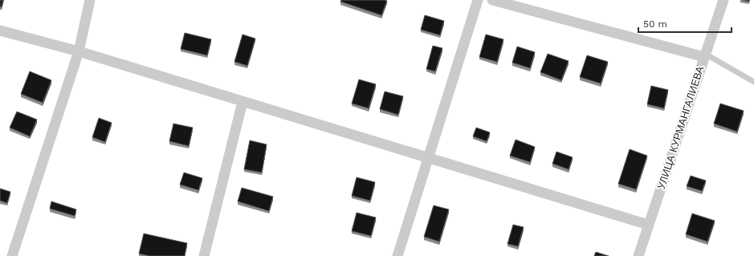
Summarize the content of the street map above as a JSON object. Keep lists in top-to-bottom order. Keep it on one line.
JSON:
{"streets":{"street":["УЛИЦА КУРМАНГАЛИЕВА"]},"scale_bar":"50 m"}
